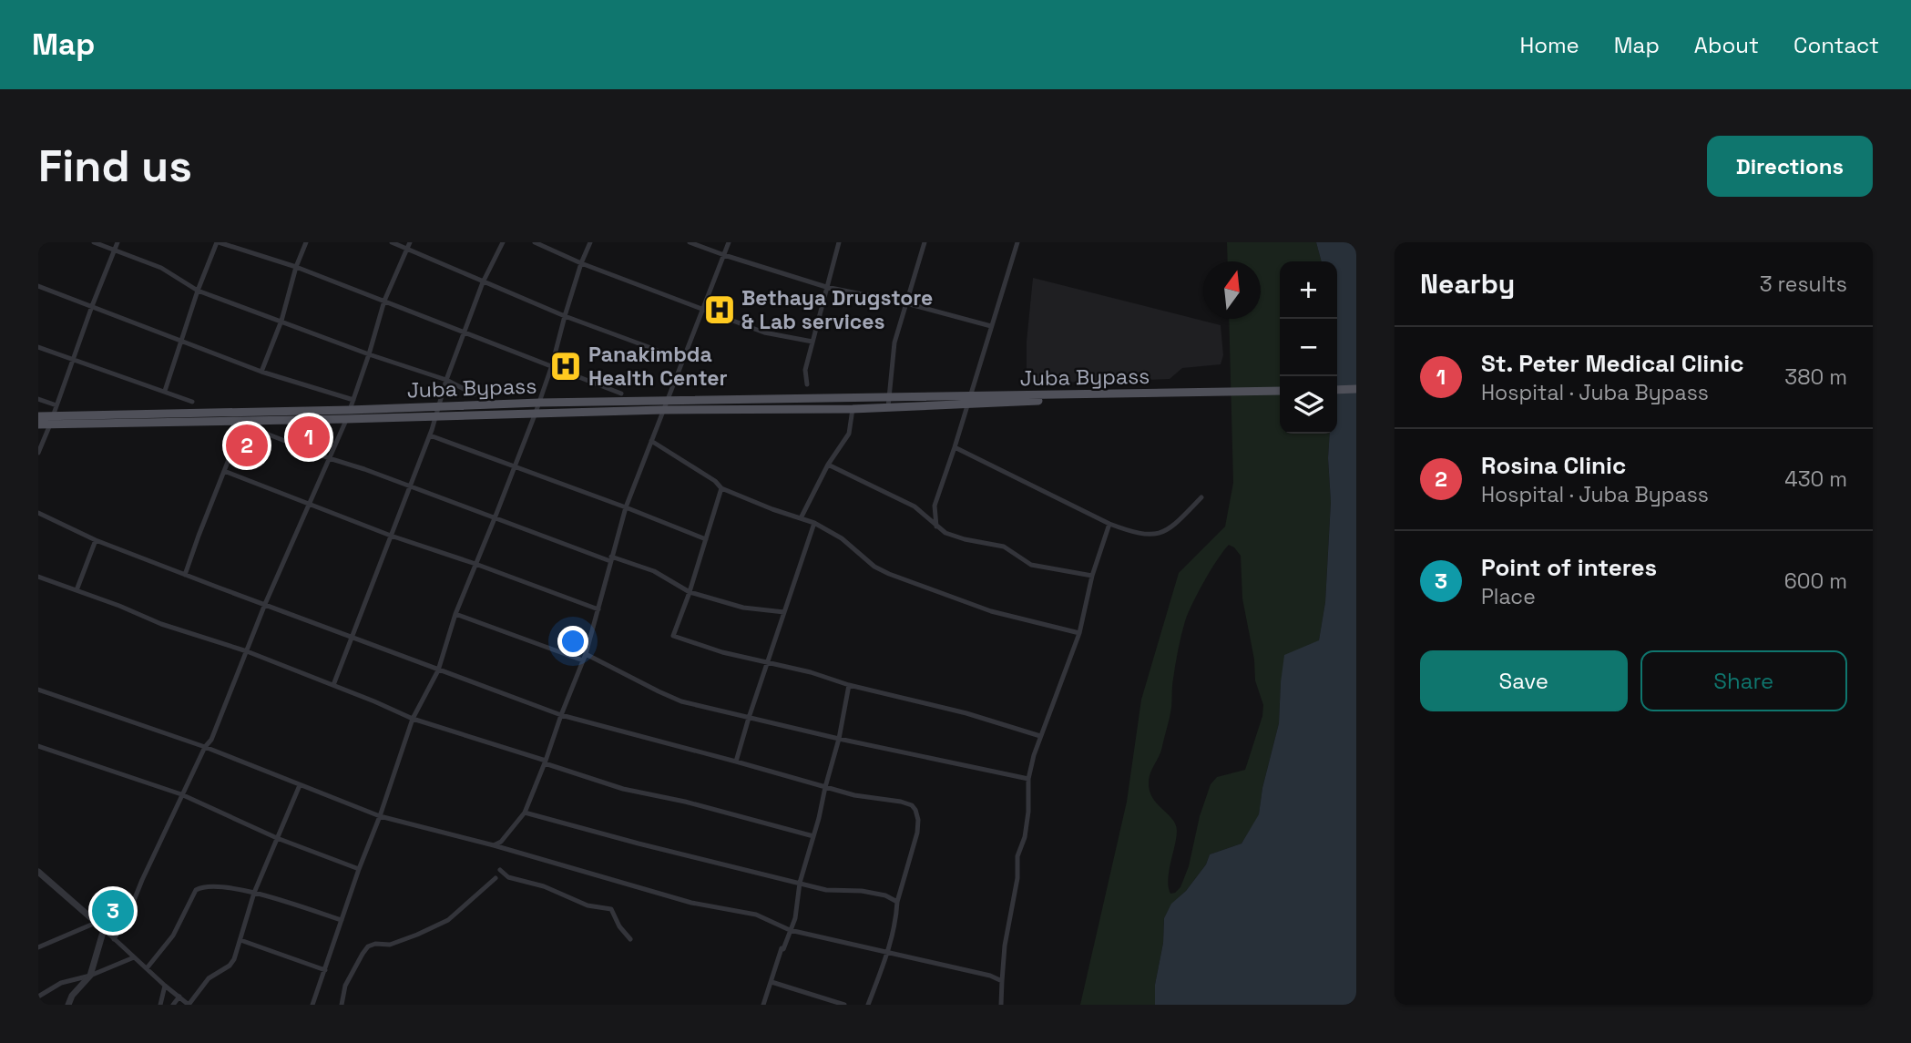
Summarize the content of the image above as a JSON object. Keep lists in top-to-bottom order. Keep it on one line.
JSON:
{"streets":{"main road":["Juba Bypass"]},"places":{"hospital":["Bethaya Drugstore & Lab services","Panakimbda Health Center"]},"north":"top","page":{"header":"Map","nav":["Home","Map","About","Contact"],"buttons":["Directions",["Save","Share"]],"title":"Find us","heading":["Nearby","3 results"],"map_buttons":["+","−"],"list":[{"mark":"1","name":"St. Peter Medical Clinic","note":"Hospital · Juba Bypass","value":"380 m"},{"mark":"2","name":"Rosina Clinic","note":"Hospital · Juba Bypass","value":"430 m"},{"mark":"3","name":"Point of interes","note":"Place","value":"600 m"}],"pins":["1","2","3"]}}
